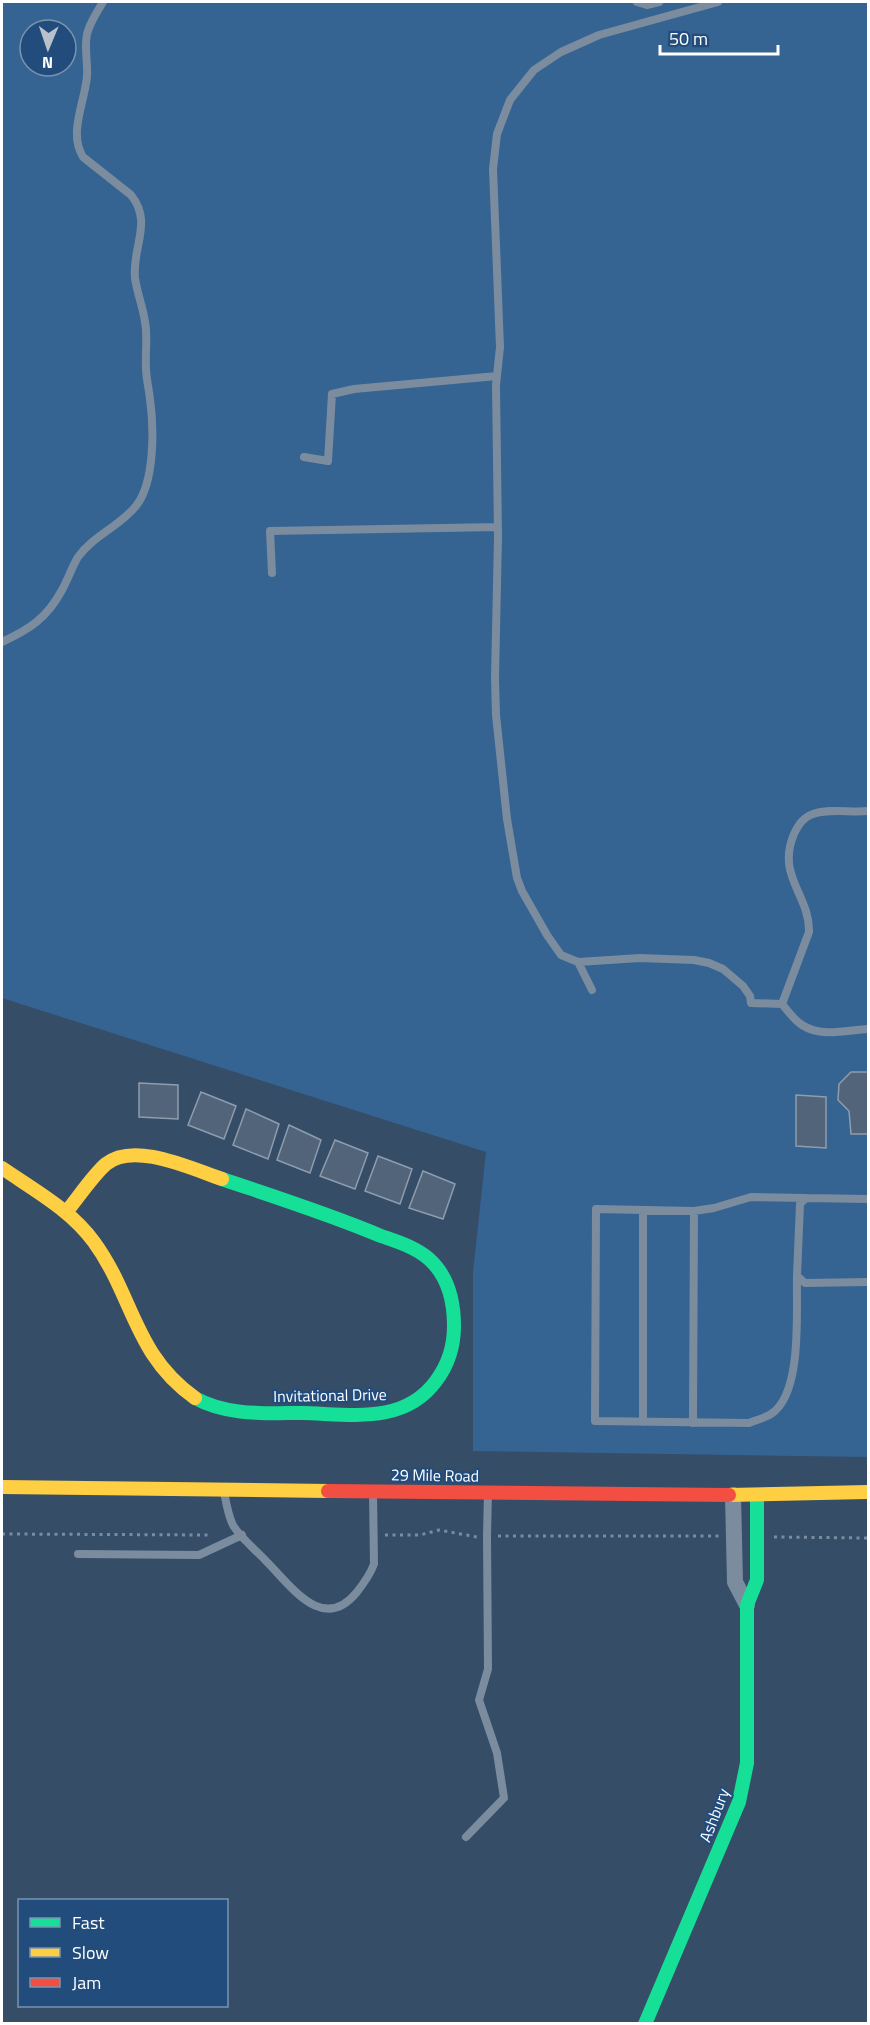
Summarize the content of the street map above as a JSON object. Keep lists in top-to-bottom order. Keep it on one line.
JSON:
{"streets":{"street":["Invitational Drive","29 Mile Road","Ashbury"]},"crossings":[["29 Mile Road","Ashbury"]],"legend":["Fast","Slow","Jam"],"scale_bar":"50 m","north":"bottom"}
